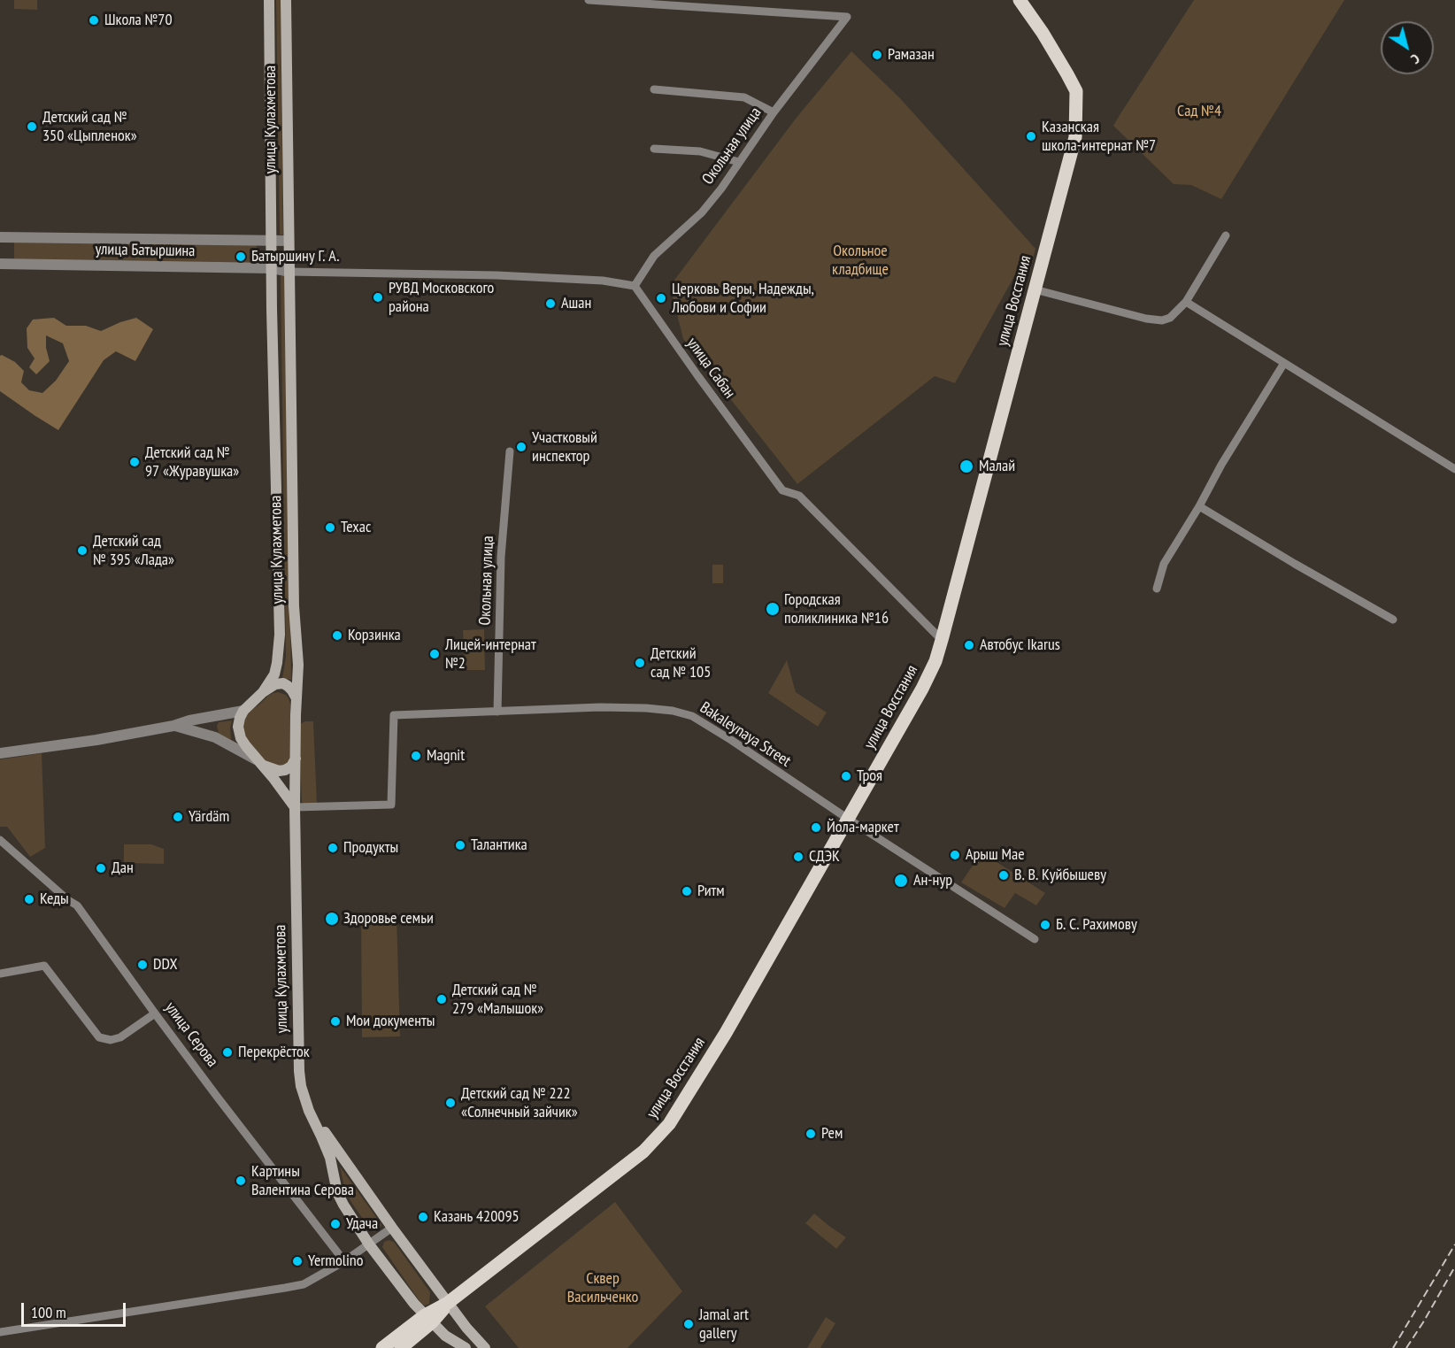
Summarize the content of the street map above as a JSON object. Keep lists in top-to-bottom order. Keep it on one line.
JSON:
{"streets":{"main road":["улица Кулахметова","улица Восстания"],"street":["Окольная улица","улица Батыршина","улица Сабан","Bakaleynaya Street","улица Серова"]},"crossings":[["улица Кулахметова","улица Батыршина"],["улица Кулахметова","улица Восстания"],["улица Кулахметова","Bakaleynaya Street"],["Окольная улица","улица Сабан"],["Окольная улица","Bakaleynaya Street"],["улица Восстания","улица Сабан"],["улица Восстания","Bakaleynaya Street"]],"parks":["Сад №4","Окольное кладбище","Сквер Васильченко"],"places":["Школа №70","Рамазан","Детский сад № 350 «Цыпленок»","Казанская школа-интернат №7","Батыршину Г. А.","РУВД Московского района","Церковь Веры, Надежды, Любови и Софии","Ашан","Участковый инспектор","Детский сад № 97 «Журавушка»","Малай","Техас","Детский сад № 395 «Лада»","Городская поликлиника №16","Корзинка","Автобус Ikarus","Лицей-интернат №2","Детский сад № 105","Magnit","Троя","Yärdäm","Йола-маркет","Талантика","Продукты","Арыш Мае","СДЭК","Дан","В. В. Куйбышеву","Ан-нур","Ритм","Кеды","Здоровье семьи","Б. С. Рахимову","DDX","Детский сад № 279 «Малышок»","Мои документы","Перекрёсток","Детский сад № 222 «Солнечный зайчик»","Рем","Картины Валентина Серова","Казань 420095","Удача","Yermolino","Jamal art gallery"],"scale_bar":"100 m","north":"bottom right"}
